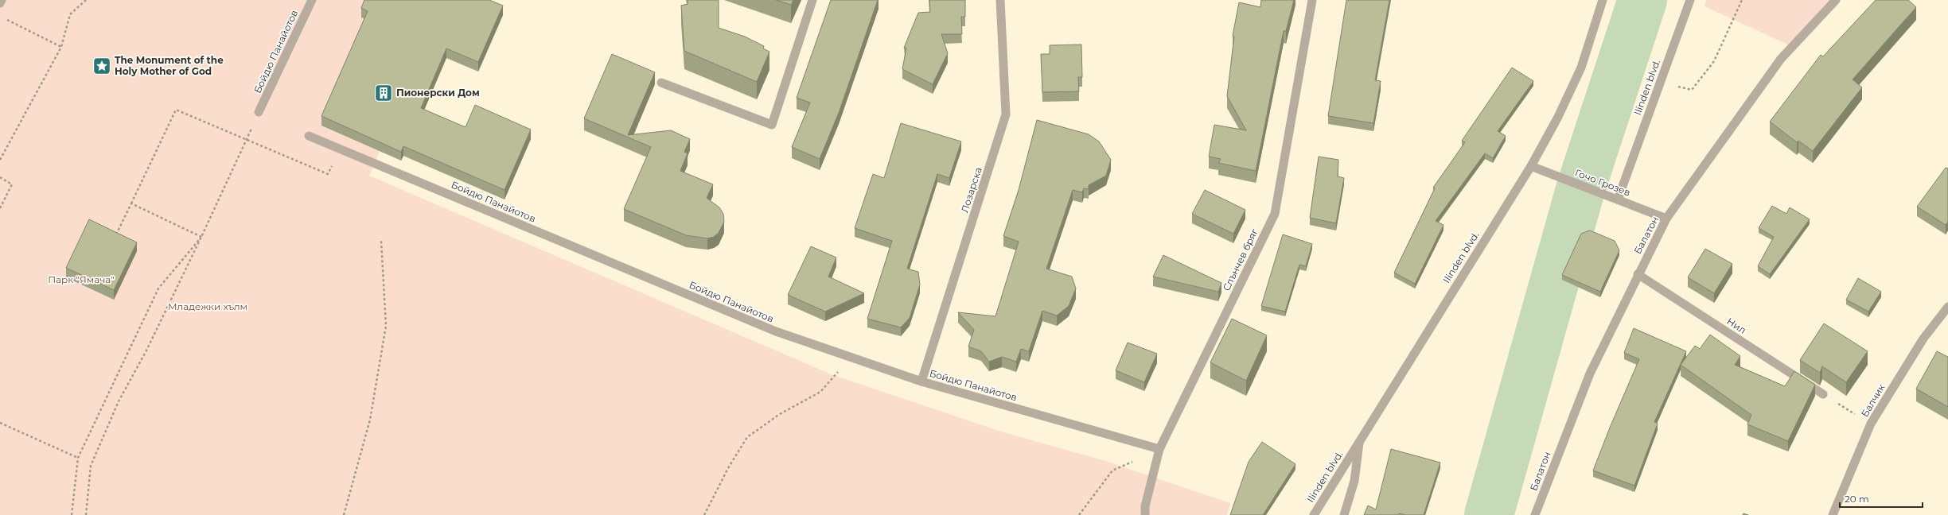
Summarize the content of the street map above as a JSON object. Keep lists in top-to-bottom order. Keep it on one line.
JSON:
{"streets":{"street":["Бойдю Панайотов","Ilinden blvd.","Гочо Грозев","Лозарска","Балатон","Слънчев бряг","Нил","Балчик"]},"crossings":[["Бойдю Панайотов","Лозарска"],["Бойдю Панайотов","Слънчев бряг"],["Ilinden blvd.","Гочо Грозев"],["Гочо Грозев","Балатон"],["Балатон","Нил"]],"parks":["Парк \"Ямача\"","Младежки хълм"],"places":{"place":["The Monument of the Holy Mother of God"],"building":["Пионерски Дом"]},"scale_bar":"20 m"}
